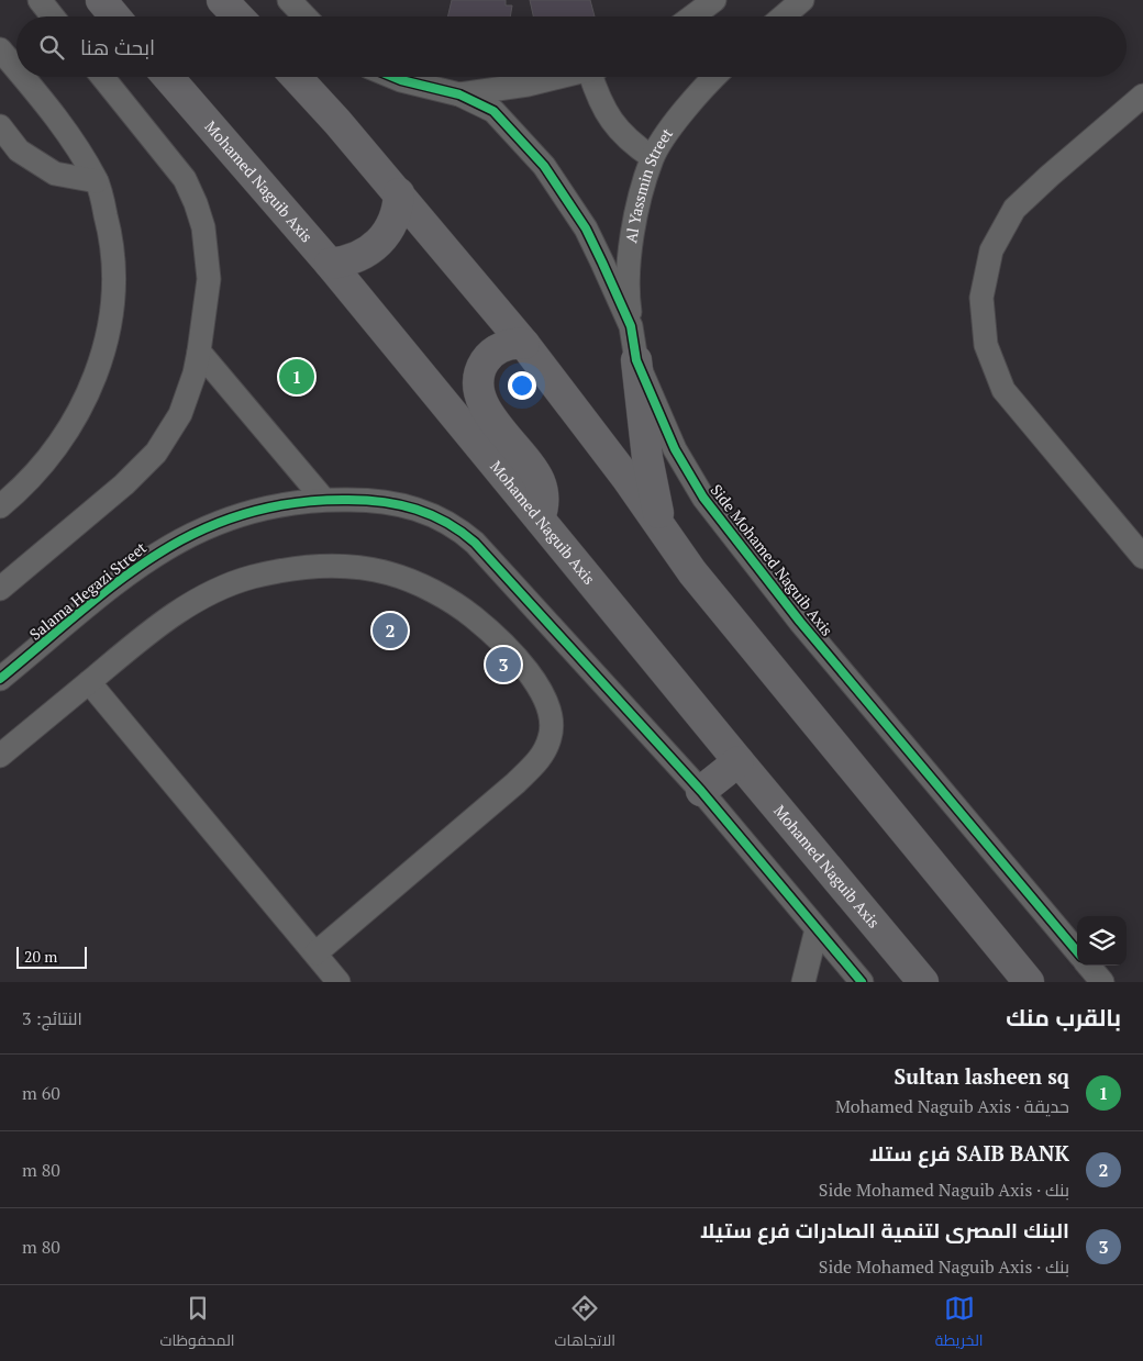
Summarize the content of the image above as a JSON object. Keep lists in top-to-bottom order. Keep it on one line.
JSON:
{"streets":{"main road":["Mohamed Naguib Axis"],"street":["Al Yassmin Street","Side Mohamed Naguib Axis","Salama Hegazi Street"]},"crossings":[["Al Yassmin Street","Side Mohamed Naguib Axis"]],"scale_bar":"20 m","page":{"search":"ابحث هنا","pins":["1","2","3"],"scale":"20 m","heading":["بالقرب منك","النتائج: 3"],"list":[{"mark":"1","name":"Sultan lasheen sq","note":"حديقة · Mohamed Naguib Axis","value":"60 m"},{"mark":"2","name":"SAIB BANK فرع ستلا","note":"بنك · Side Mohamed Naguib Axis","value":"80 m"},{"mark":"3","name":"البنك المصرى لتنمية الصادرات فرع ستيلا","note":"بنك · Side Mohamed Naguib Axis","value":"80 m"}],"nav":["الخريطة","الاتجاهات","المحفوظات"]}}
